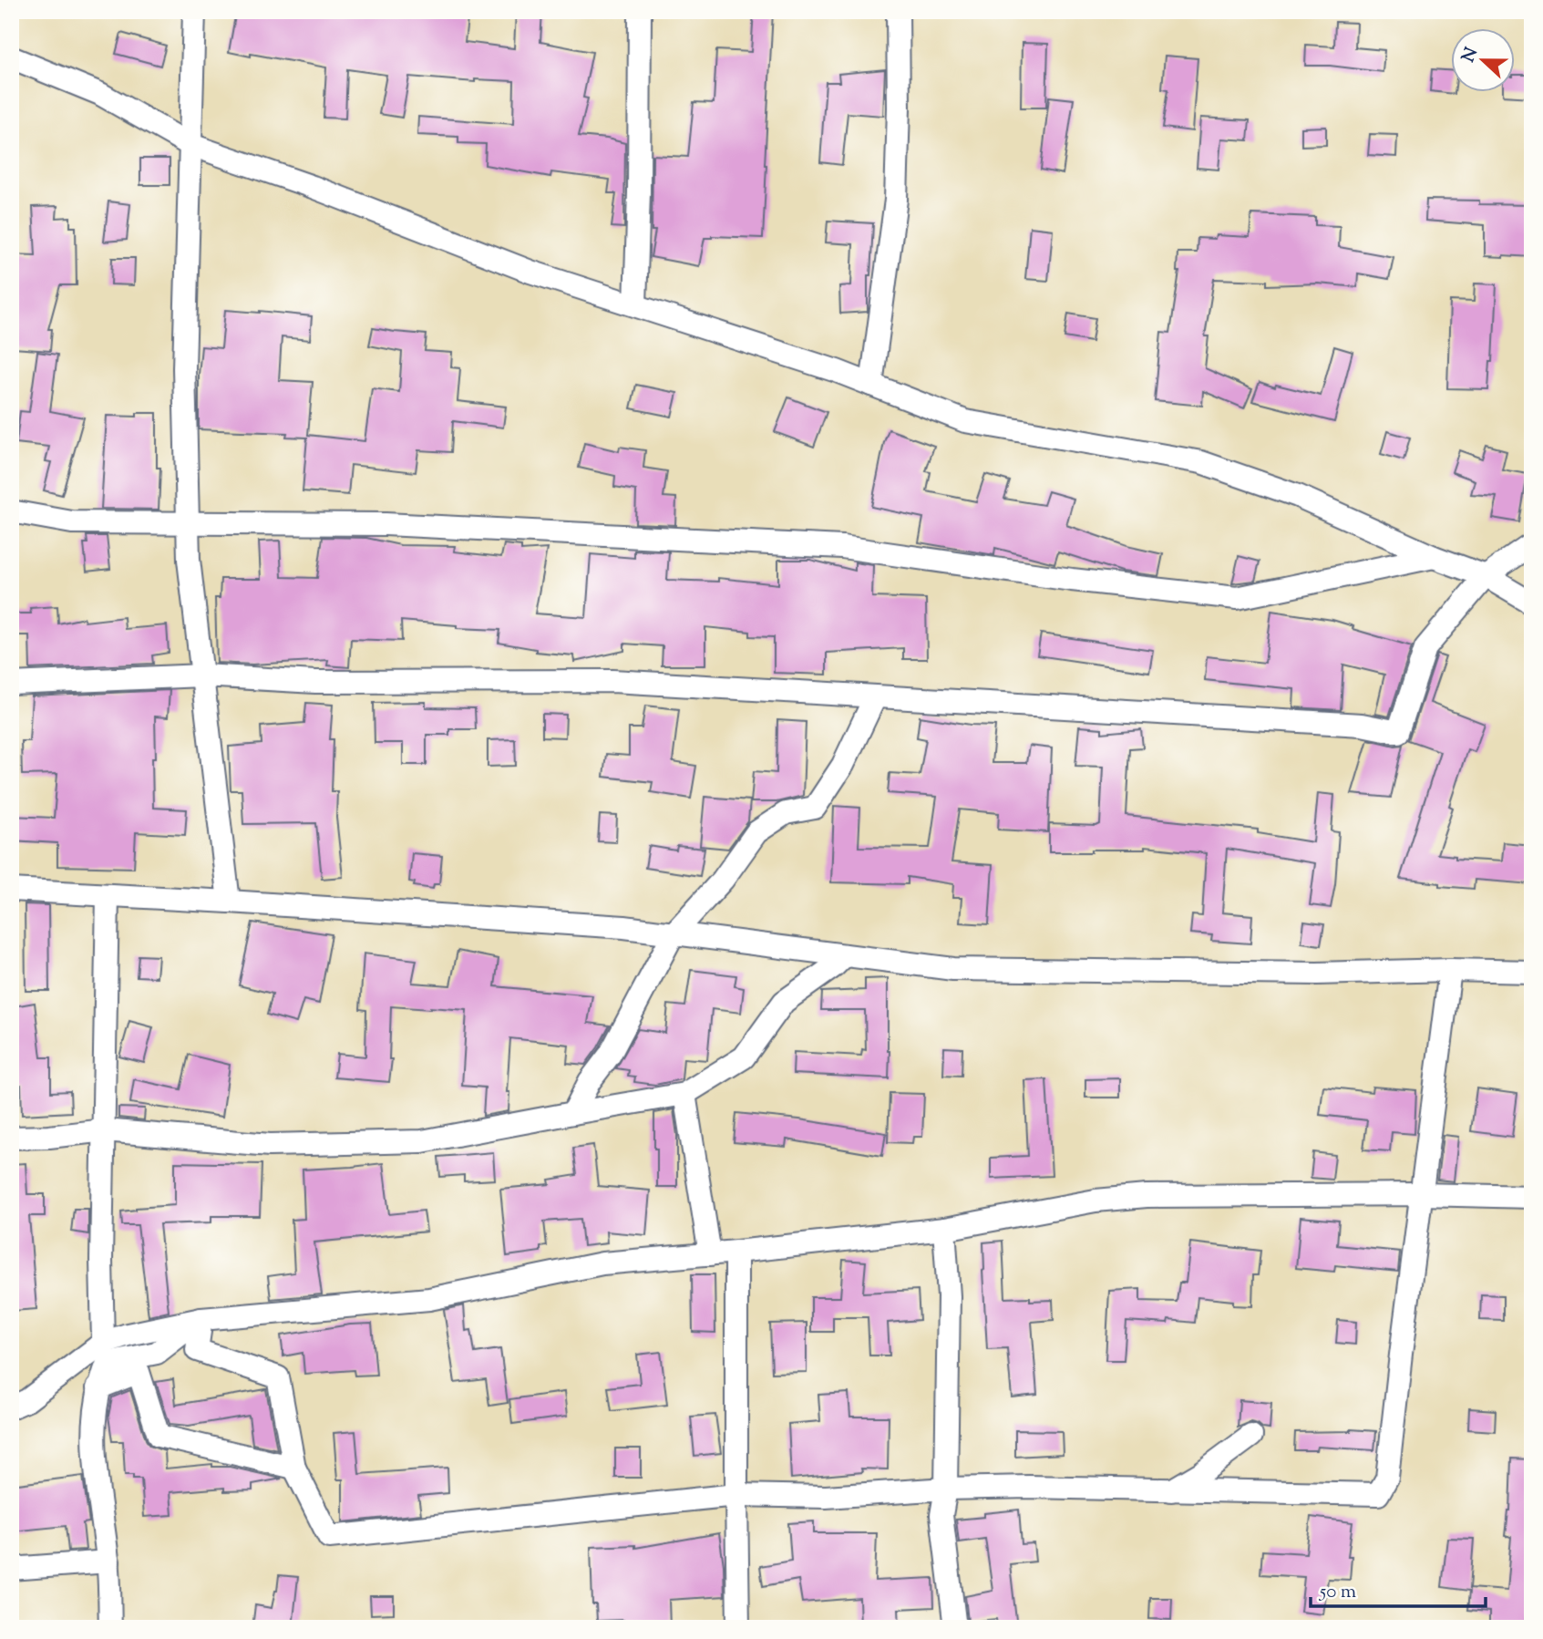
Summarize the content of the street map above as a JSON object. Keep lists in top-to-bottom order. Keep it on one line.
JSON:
{"scale_bar":"50 m","north":"left"}
